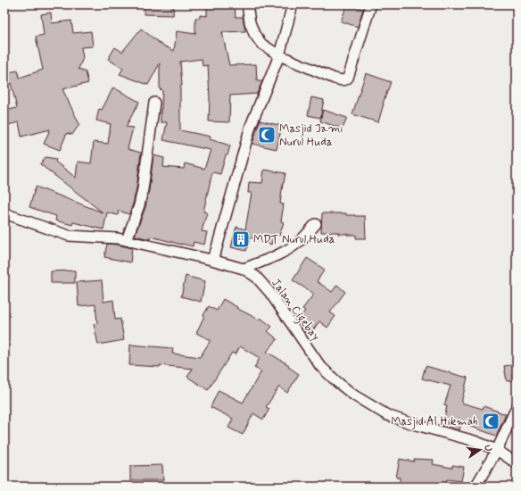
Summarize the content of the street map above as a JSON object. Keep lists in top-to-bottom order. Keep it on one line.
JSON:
{"streets":{"street":["Jalan Cigebay"]},"places":{"mosque":["Masjid Jami Nurul Huda","Masjid Al Hikmah"],"building":["MDT Nurul Huda"]},"north":"right"}
